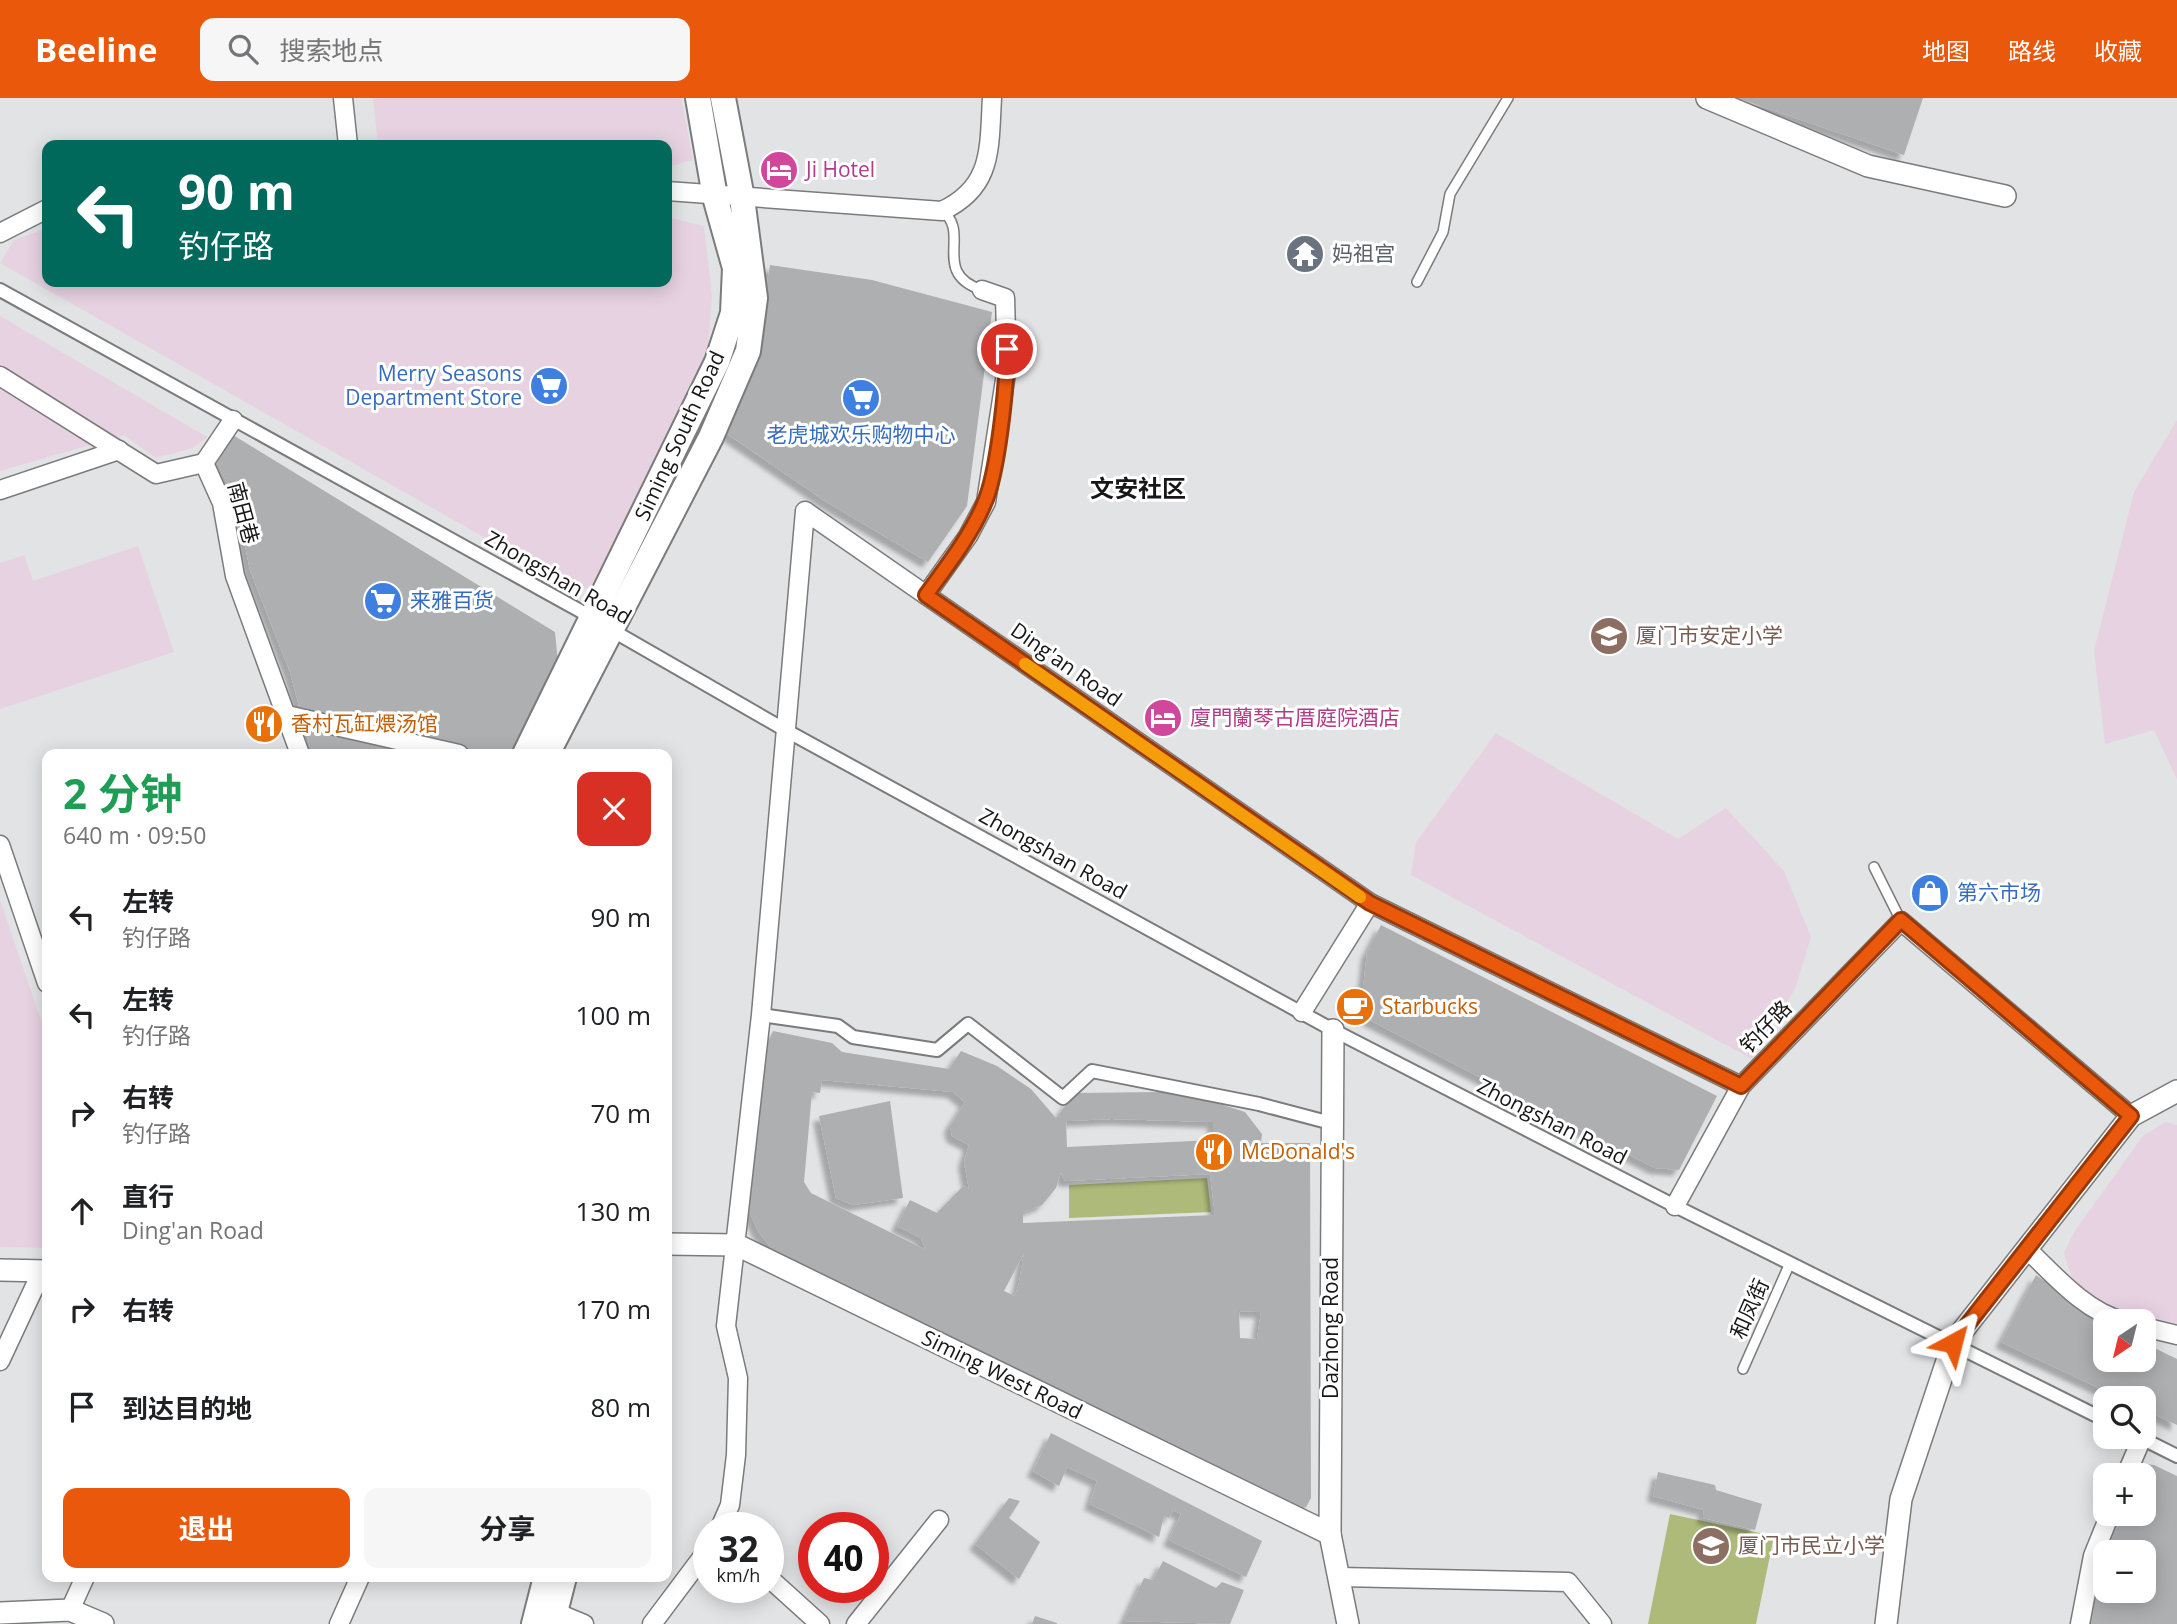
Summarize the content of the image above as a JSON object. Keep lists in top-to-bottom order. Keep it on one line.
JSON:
{"streets":{"main road":["Siming South Road"],"street":["南田巷","Zhongshan Road","Ding'an Road","钓仔路","Dazhong Road","Siming West Road"],"lane":["和凤街"]},"crossings":[["Siming South Road","Zhongshan Road"],["Zhongshan Road","Ding'an Road"],["Zhongshan Road","和凤街"],["Zhongshan Road","Dazhong Road"],["Ding'an Road","钓仔路"],["Dazhong Road","Siming West Road"]],"districts":["文安社区"],"places":{"hotel":["Ji Hotel","廈門蘭琴古厝庭院酒店"],"temple":["妈祖宫"],"supermarket":["Merry Seasons Department Store","老虎城欢乐购物中心","来雅百货"],"school or university":["厦门市安定小学","厦门市民立小学"],"restaurant":["香村瓦缸煨汤馆","McDonald's"],"shop":["第六市场"],"cafe":["Starbucks"]},"north":"bottom left","page":{"header":"Beeline","search":"搜索地点","nav":["地图","路线","收藏"],"turn":["90 m","钓仔路"],"heading":["2 分钟","640 m · 09:50"],"list":[{"name":"左转","note":"钓仔路","value":"90 m"},{"name":"左转","note":"钓仔路","value":"100 m"},{"name":"右转","note":"钓仔路","value":"70 m"},{"name":"直行","note":"Ding'an Road","value":"130 m"},{"name":"右转","value":"170 m"},{"name":"到达目的地","value":"80 m"}],"map_buttons":["+","−"],"buttons":["退出","分享"],"speed":"32 km/h","limit":"40"}}
